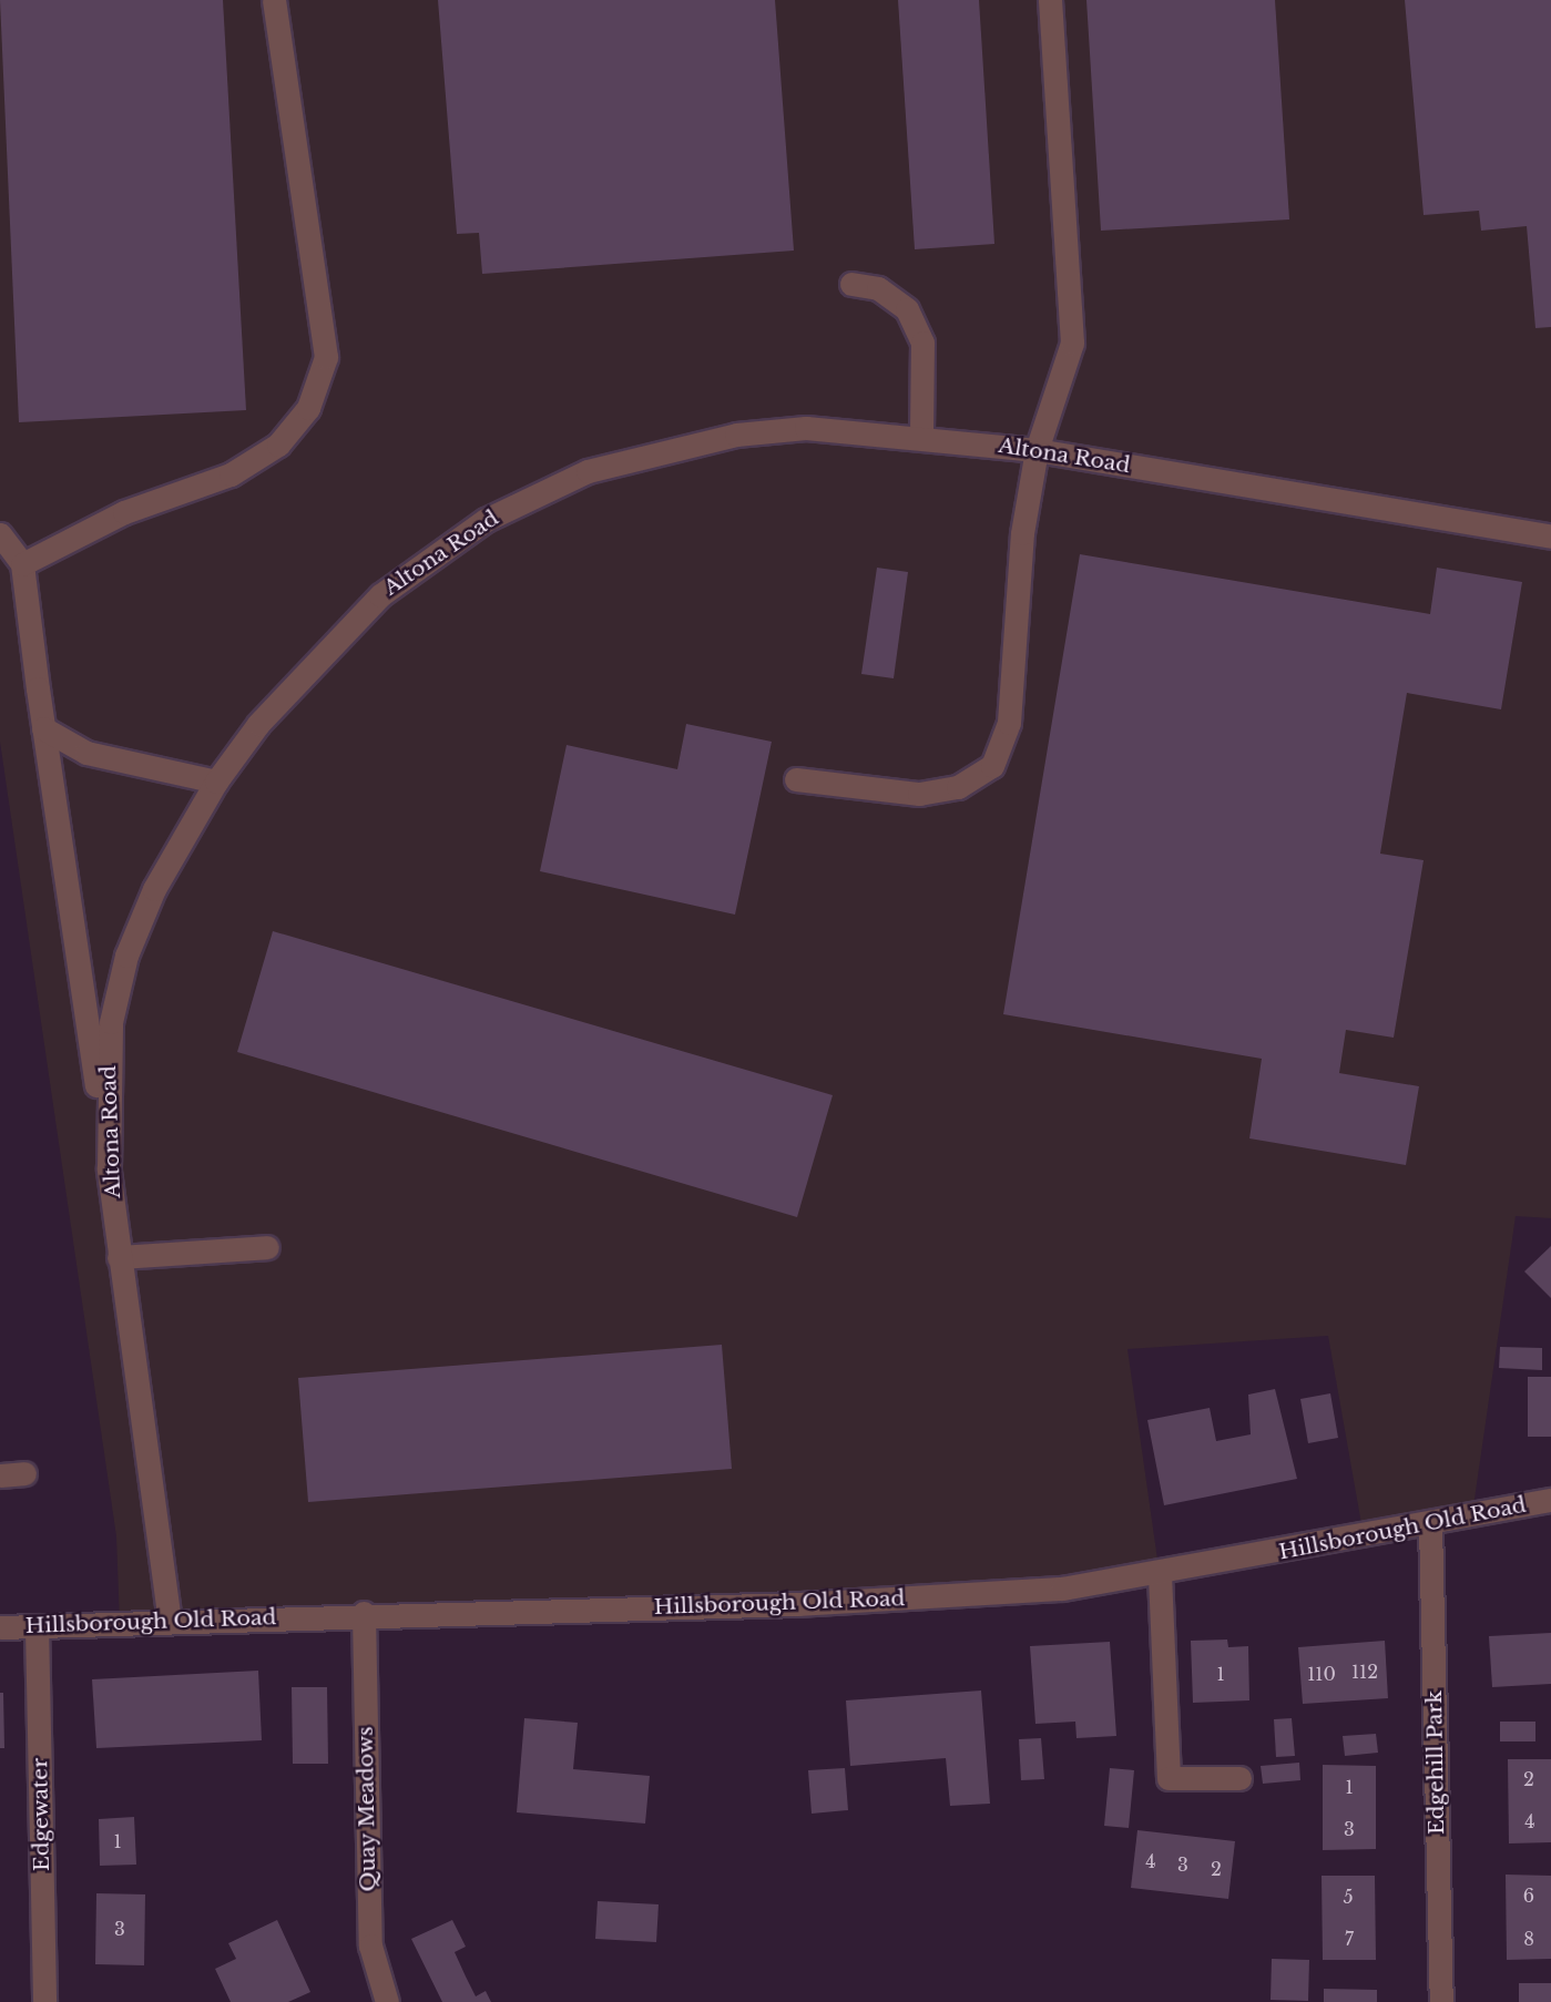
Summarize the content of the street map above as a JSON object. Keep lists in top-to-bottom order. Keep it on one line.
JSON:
{"streets":{"street":["Altona Road","Hillsborough Old Road","Edgehill Park","Quay Meadows","Edgewater"]},"crossings":[["Altona Road","Hillsborough Old Road"],["Hillsborough Old Road","Edgehill Park"],["Hillsborough Old Road","Quay Meadows"],["Hillsborough Old Road","Edgewater"]],"house_numbers":["112","1","110","2","1","4","3","1","4","3","2","6","5","3","7","8"]}
